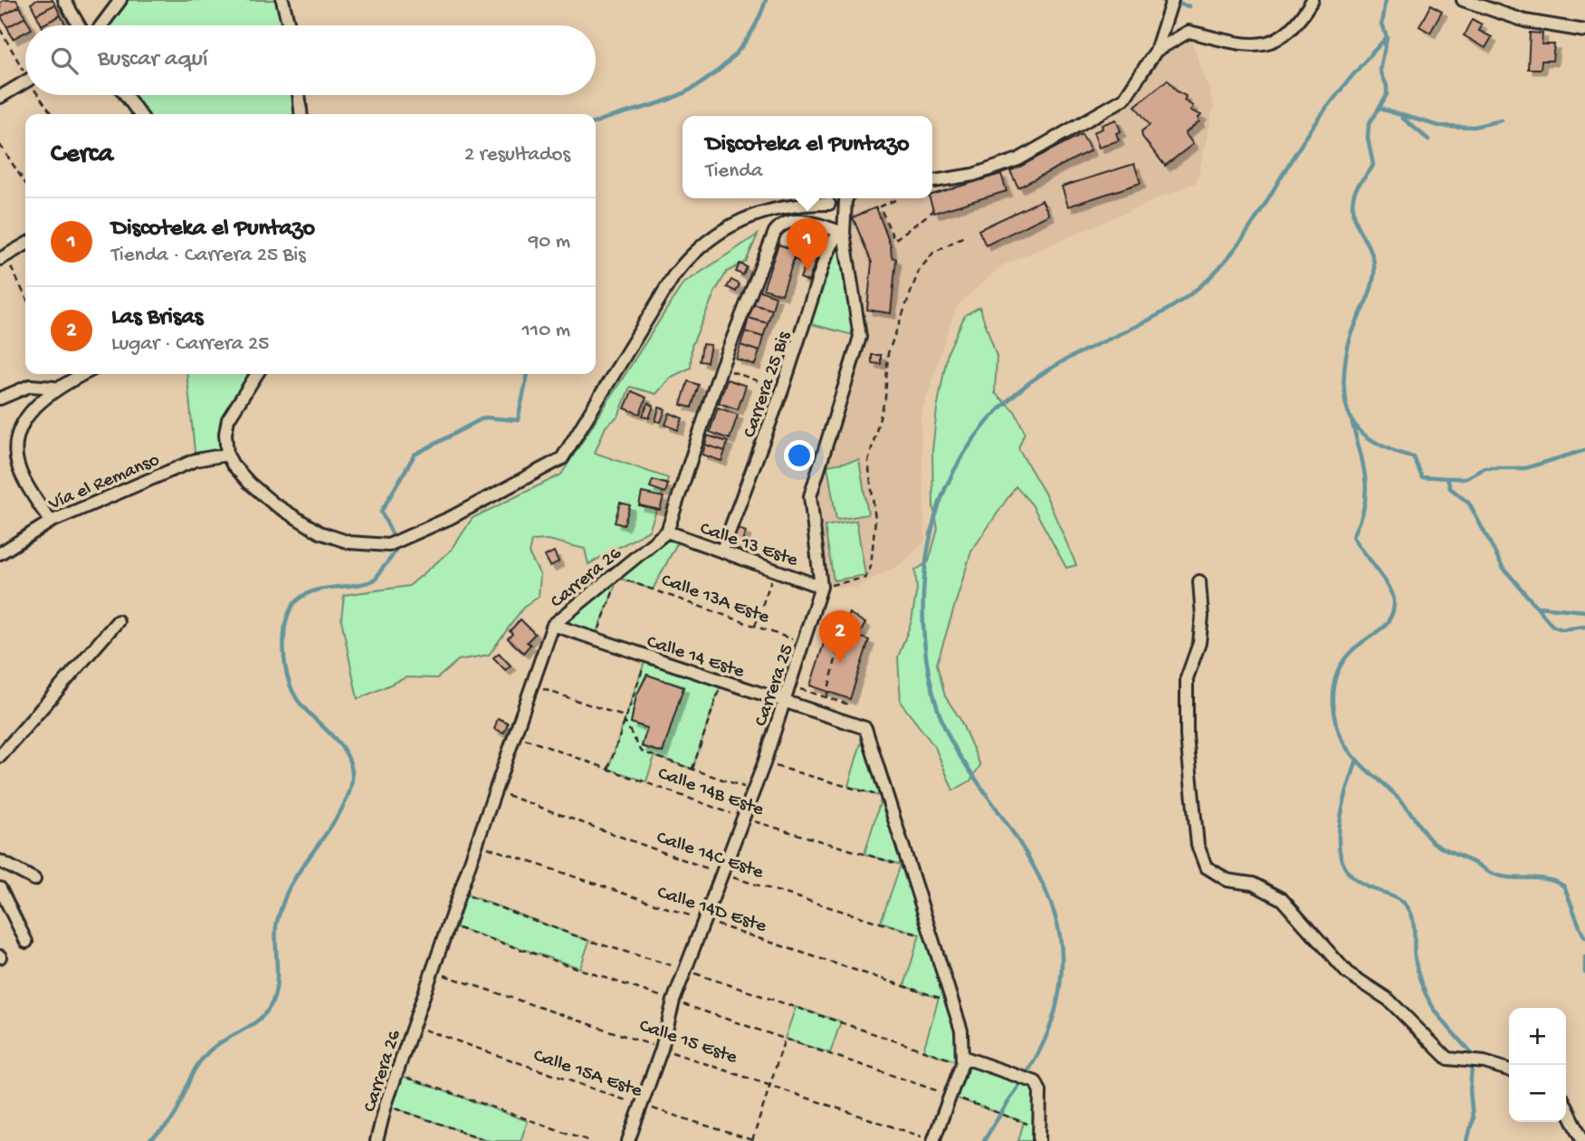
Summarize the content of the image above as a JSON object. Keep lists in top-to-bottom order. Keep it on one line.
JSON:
{"streets":{"street":["Carrera 25 Bis","Vía el Remanso","Calle 13 Este","Carrera 26","Calle 14 Este","Carrera 25"],"path":["Calle 13A Este","Calle 14B Este","Calle 14C Este","Calle 14D Este","Calle 15 Este","Calle 15A Este"]},"crossings":[["Carrera 25 Bis","Calle 13 Este"],["Carrera 25 Bis","Carrera 25"],["Calle 13 Este","Carrera 26"],["Calle 13 Este","Carrera 25"],["Carrera 26","Calle 14 Este"],["Carrera 26","Calle 14B Este"],["Carrera 26","Calle 14C Este"],["Carrera 26","Calle 14D Este"],["Carrera 26","Calle 15 Este"],["Carrera 26","Calle 15A Este"],["Calle 13A Este","Carrera 25"],["Calle 14 Este","Carrera 25"],["Carrera 25","Calle 14B Este"],["Carrera 25","Calle 14C Este"],["Carrera 25","Calle 14D Este"],["Carrera 25","Calle 15 Este"],["Carrera 25","Calle 15A Este"]],"page":{"search":"Buscar aquí","heading":["Cerca","2 resultados"],"popup":["Discoteka el Puntazo","Tienda"],"list":[{"mark":"1","name":"Discoteka el Puntazo","note":"Tienda · Carrera 25 Bis","value":"90 m"},{"mark":"2","name":"Las Brisas","note":"Lugar · Carrera 25","value":"110 m"}],"pins":["1","2"],"map_buttons":["+","−"]}}
